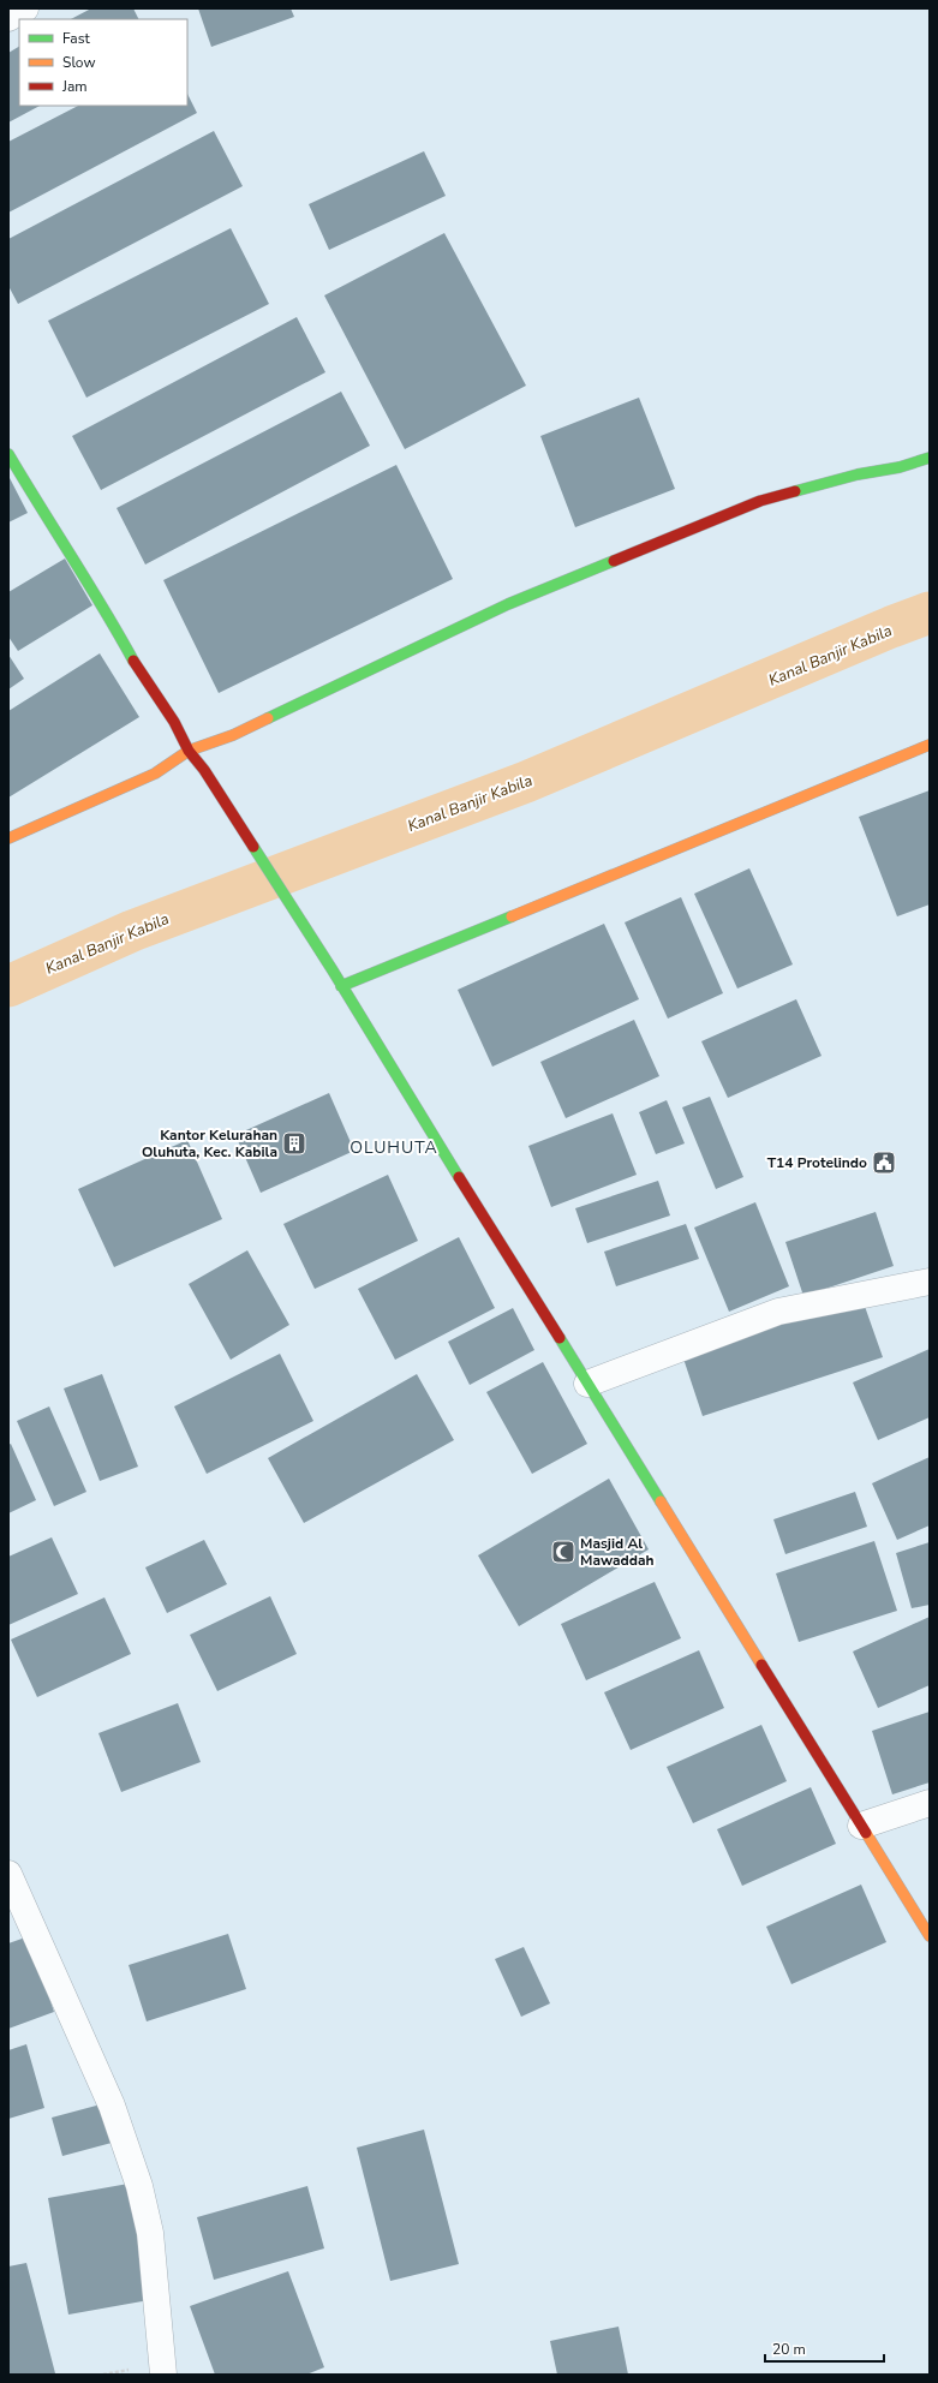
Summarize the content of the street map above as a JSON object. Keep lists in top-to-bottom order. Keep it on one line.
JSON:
{"districts":["OLUHUTA"],"water":["Kanal Banjir Kabila"],"places":{"building":["Kantor Kelurahan Oluhuta, Kec. Kabila"],"public building":["T14 Protelindo"],"mosque":["Masjid Al Mawaddah"]},"legend":["Fast","Slow","Jam"],"scale_bar":"20 m"}
